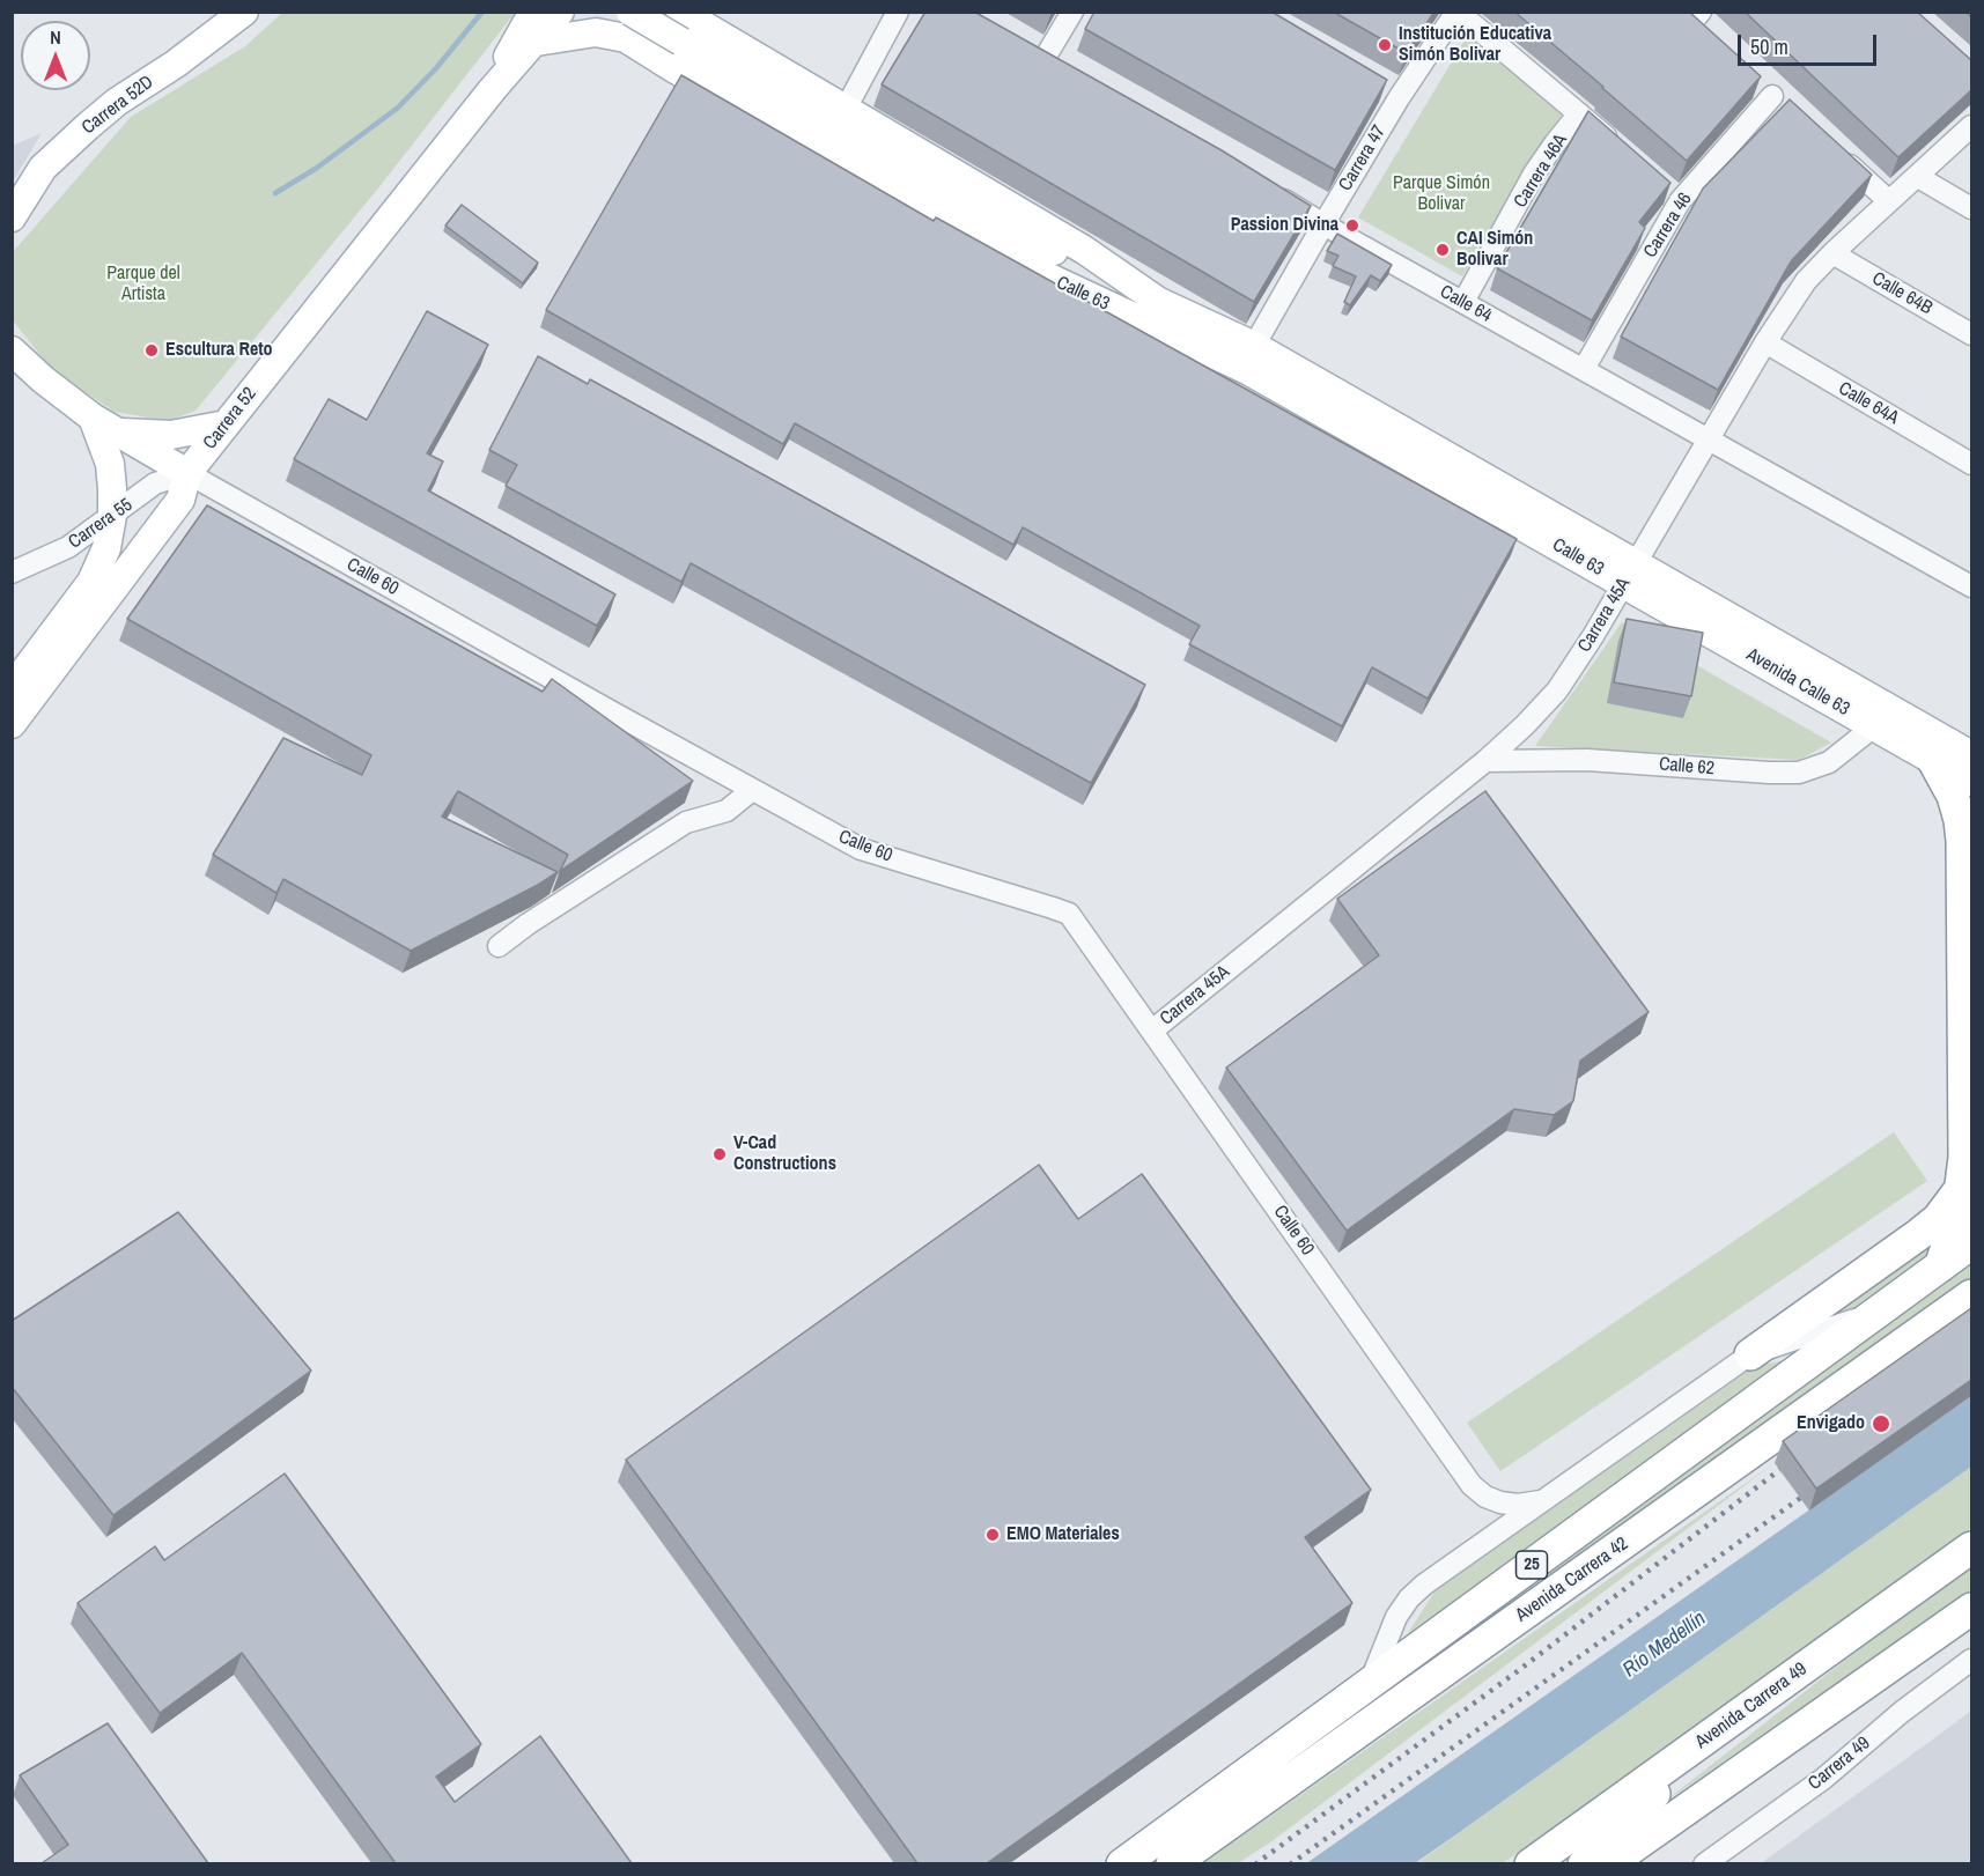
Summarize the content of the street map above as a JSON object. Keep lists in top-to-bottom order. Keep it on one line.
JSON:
{"streets":{"highway":["25","Avenida Carrera 42","Avenida Carrera 49"],"main road":["Carrera 52D","Calle 63","Carrera 52","Calle 60","Avenida Calle 63"],"street":["Carrera 47","Carrera 46A","Carrera 46","Calle 64B","Calle 64","Calle 64A","Carrera 55","Carrera 45A","Calle 62","Carrera 49"]},"crossings":[["Carrera 47","Calle 63"],["Carrera 47","Calle 64"],["Carrera 46A","Calle 64"],["Carrera 46","Calle 64"],["Calle 63","Carrera 52"],["Calle 63","Carrera 45A"],["Calle 63","Avenida Calle 63"],["Calle 64B","Carrera 45A"],["Calle 64","Carrera 45A"],["Calle 64A","Carrera 45A"],["Carrera 52","Carrera 55"],["Carrera 52","Calle 60"],["Carrera 55","Calle 60"],["Calle 60","Carrera 45A"],["Calle 60","Avenida Carrera 42"],["Carrera 45A","Avenida Calle 63"],["Carrera 45A","Calle 62"],["Avenida Calle 63","Calle 62"]],"water":["Río Medellín"],"parks":["Parque Simón Bolivar","Parque del Artista"],"places":["Institución Educativa Simón Bolivar","Passion Divina","CAI Simón Bolivar","Escultura Reto","V-Cad Constructions","Envigado","EMO Materiales"],"scale_bar":"50 m","north":"top"}
